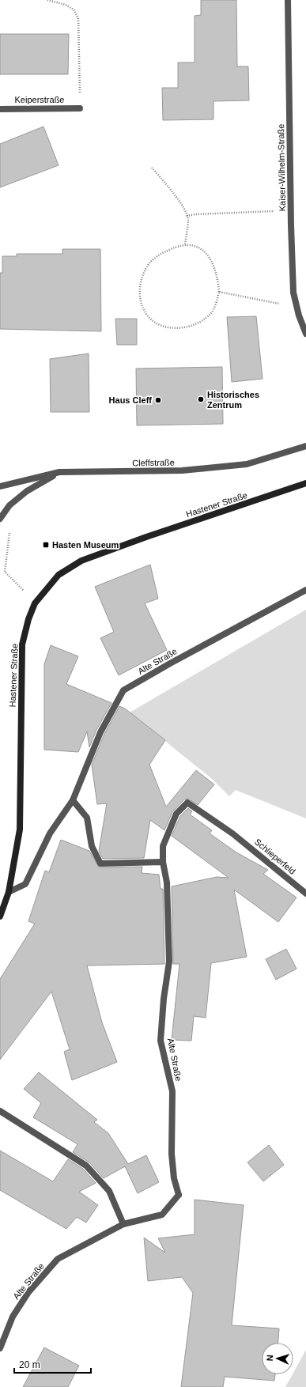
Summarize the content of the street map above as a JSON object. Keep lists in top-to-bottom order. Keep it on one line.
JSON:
{"streets":{"main road":["Hastener Straße"],"street":["Keiperstraße","Kaiser-Wilhelm-Straße","Cleffstraße","Alte Straße","Schlieperfeld"]},"crossings":[["Hastener Straße","Alte Straße"],["Alte Straße","Schlieperfeld"]],"places":{"other":["Historisches Zentrum","Haus Cleff"],"transit":["Hasten Museum"]},"scale_bar":"20 m","north":"left"}
